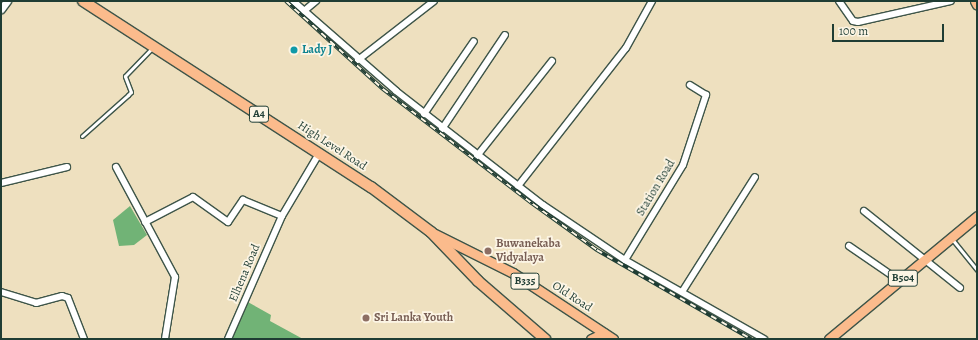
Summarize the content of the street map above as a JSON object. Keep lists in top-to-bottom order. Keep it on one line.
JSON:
{"streets":{"highway":["A4","High Level Road"],"main road":["B504","B335","Old Road"],"street":["Station Road","Elhena Road"]},"crossings":[["High Level Road","Elhena Road"],["High Level Road","Old Road"]],"places":["Lady J","Buwanekaba Vidyalaya","Sri Lanka Youth"],"scale_bar":"100 m"}
